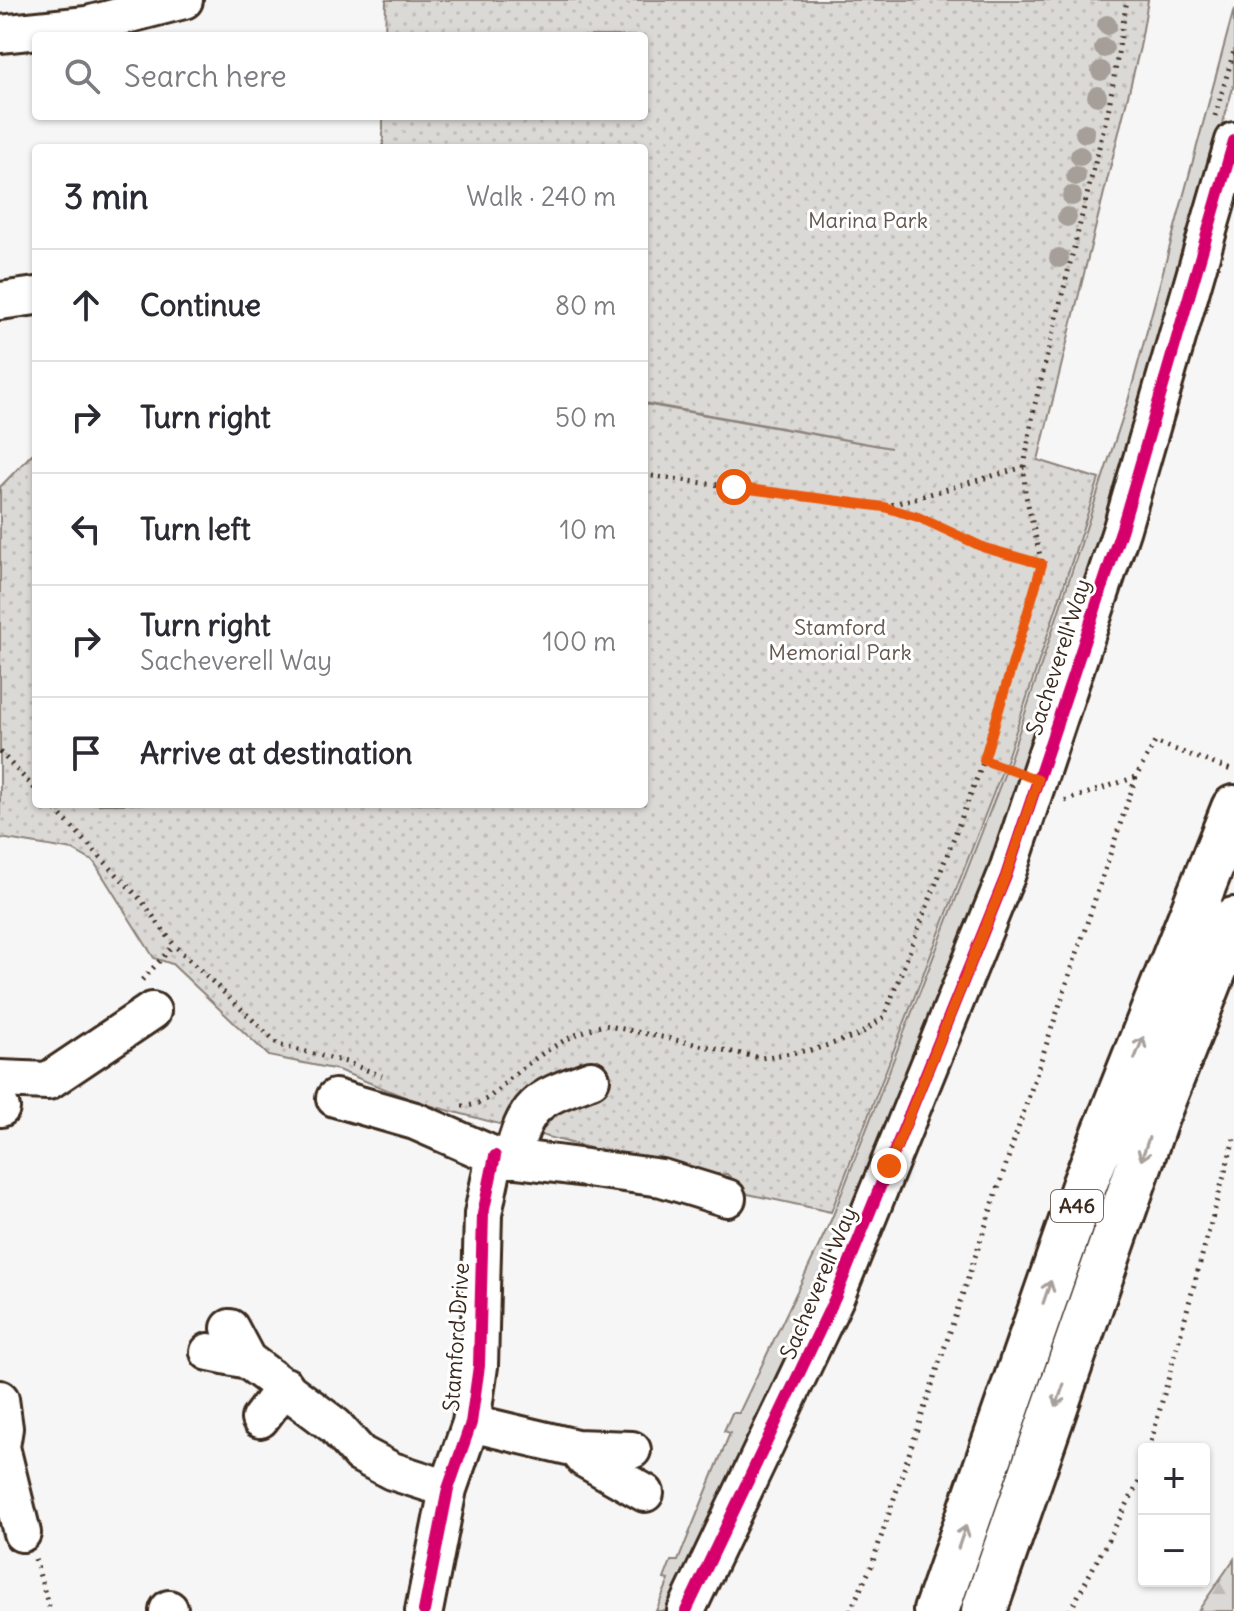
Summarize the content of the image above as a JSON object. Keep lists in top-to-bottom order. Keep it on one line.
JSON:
{"streets":{"highway":["A46"],"street":["Sacheverell Way","Stamford Drive"]},"parks":["Marina Park","Stamford Memorial Park"],"page":{"search":"Search here","heading":["3 min","Walk · 240 m"],"list":[["Continue","80 m"],["Turn right","50 m"],["Turn left","10 m"],["Turn right","Sacheverell Way","100 m"],"Arrive at destination"],"map_buttons":["+","−"]}}
